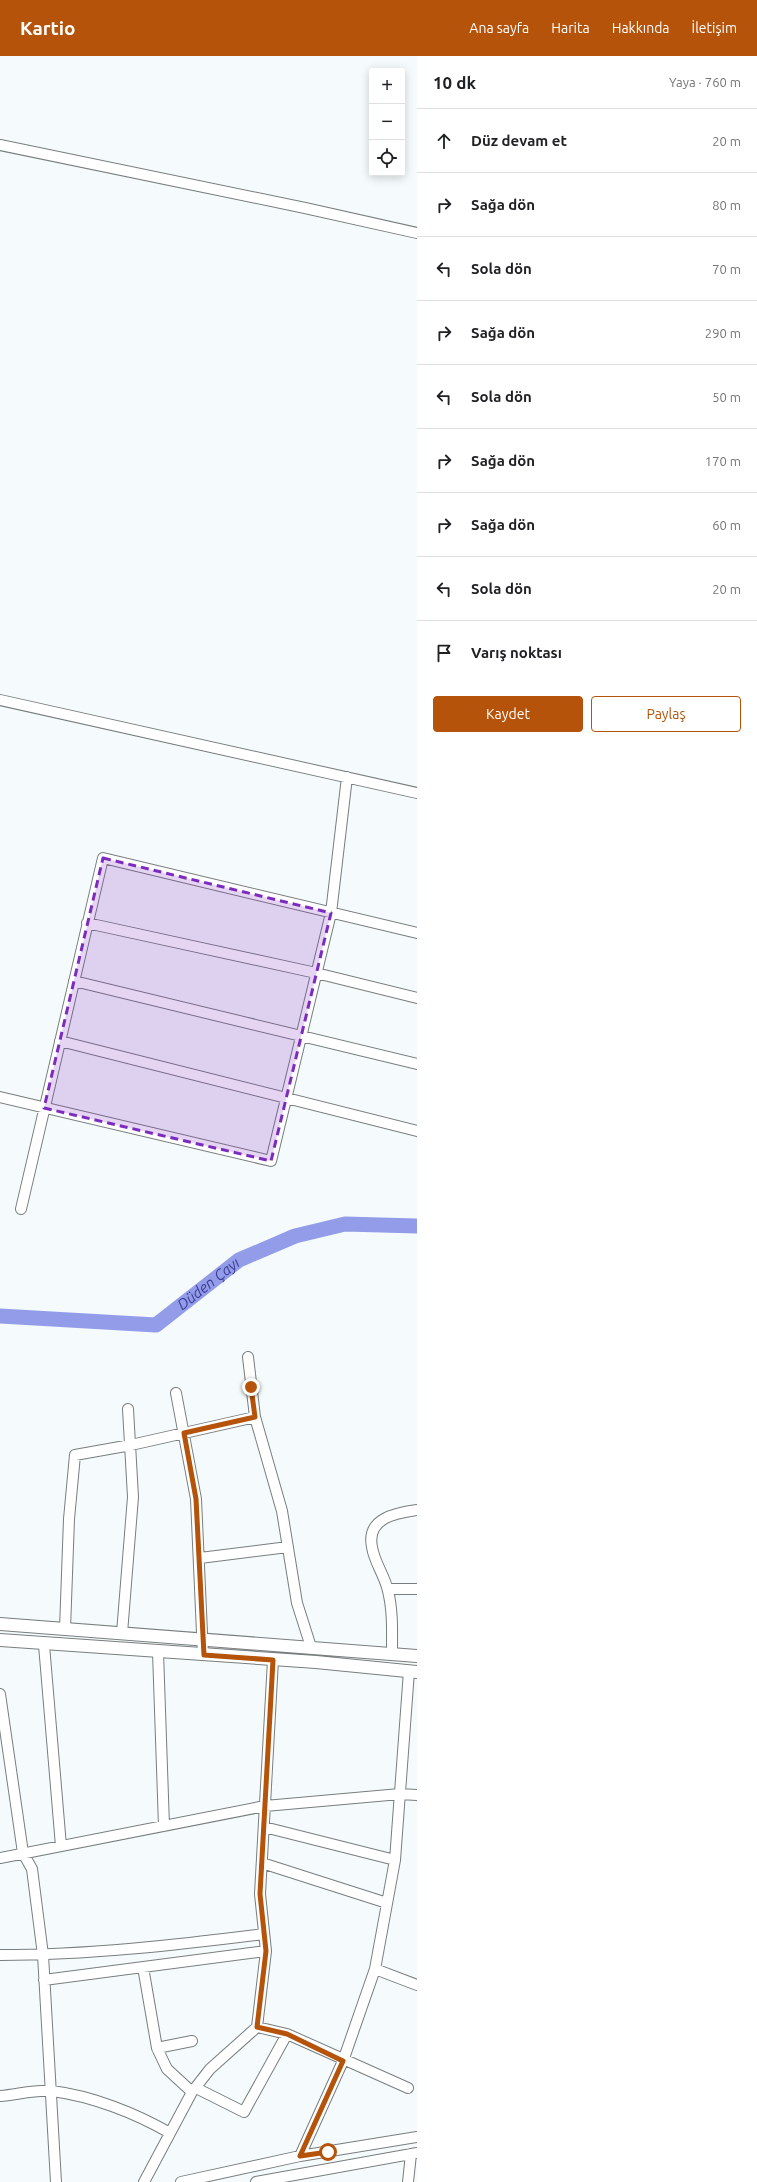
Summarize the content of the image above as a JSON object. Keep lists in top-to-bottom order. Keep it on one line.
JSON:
{"water":["Düden Çayı"],"page":{"header":"Kartio","nav":["Ana sayfa","Harita","Hakkında","İletişim"],"heading":["10 dk","Yaya · 760 m"],"map_buttons":["+","−"],"list":[["Düz devam et","20 m"],["Sağa dön","80 m"],["Sola dön","70 m"],["Sağa dön","290 m"],["Sola dön","50 m"],["Sağa dön","170 m"],["Sağa dön","60 m"],["Sola dön","20 m"],"Varış noktası"],"buttons":["Kaydet","Paylaş"]}}
